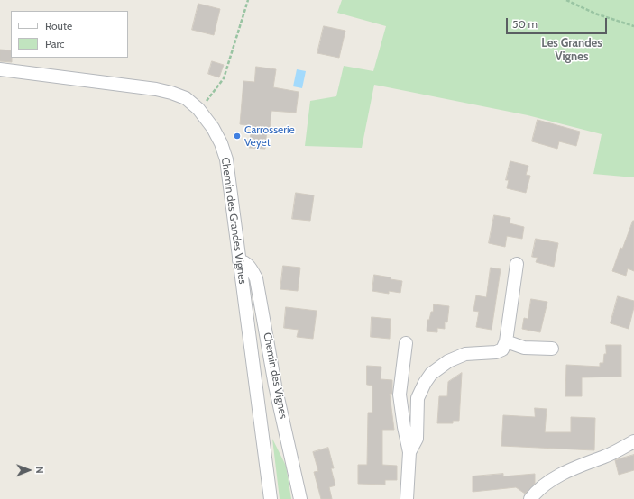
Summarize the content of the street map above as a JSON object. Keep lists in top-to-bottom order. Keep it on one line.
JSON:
{"streets":{"street":["Chemin des Grandes Vignes","Chemin des Vignes"]},"crossings":[["Chemin des Grandes Vignes","Chemin des Vignes"]],"districts":["Les Grandes Vignes"],"places":["Carrosserie Veyet"],"legend":["Route","Parc"],"scale_bar":"50 m","north":"right"}
